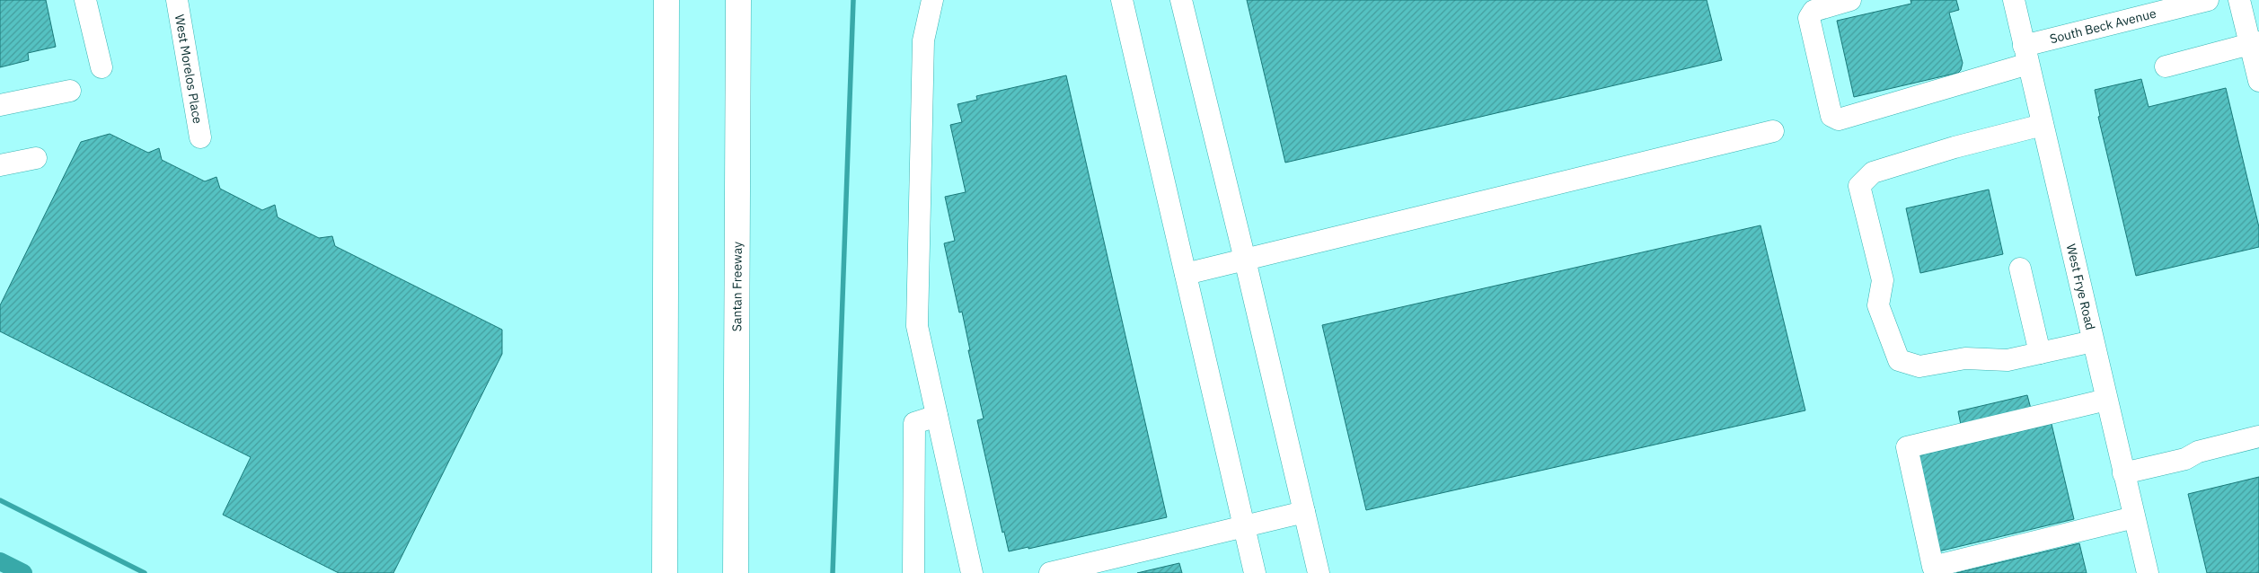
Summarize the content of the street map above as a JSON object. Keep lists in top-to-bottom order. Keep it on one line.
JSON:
{"streets":{"highway":["Santan Freeway"],"street":["South Beck Avenue","West Morelos Place","West Frye Road"]},"crossings":[["South Beck Avenue","West Frye Road"]]}
